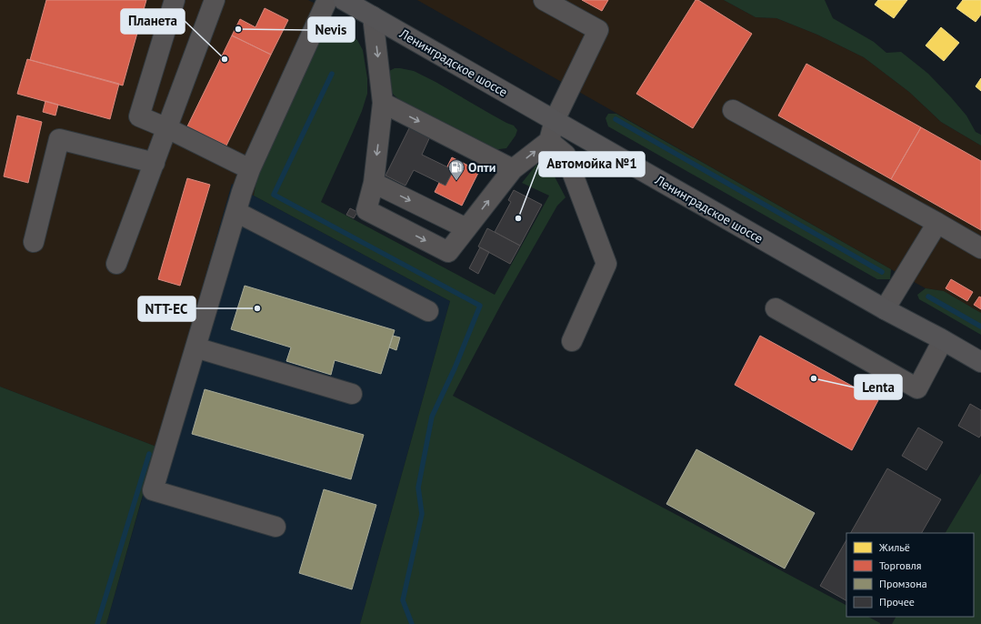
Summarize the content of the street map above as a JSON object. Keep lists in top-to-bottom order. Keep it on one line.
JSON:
{"streets":{"main road":["Ленинградское шоссе"]},"places":{"other":["Nevis","Планета","Автомойка №1","NTT-EC","Lenta"],"fuel station":["Опти"]},"legend":["Жильё","Торговля","Промзона","Прочее"]}
